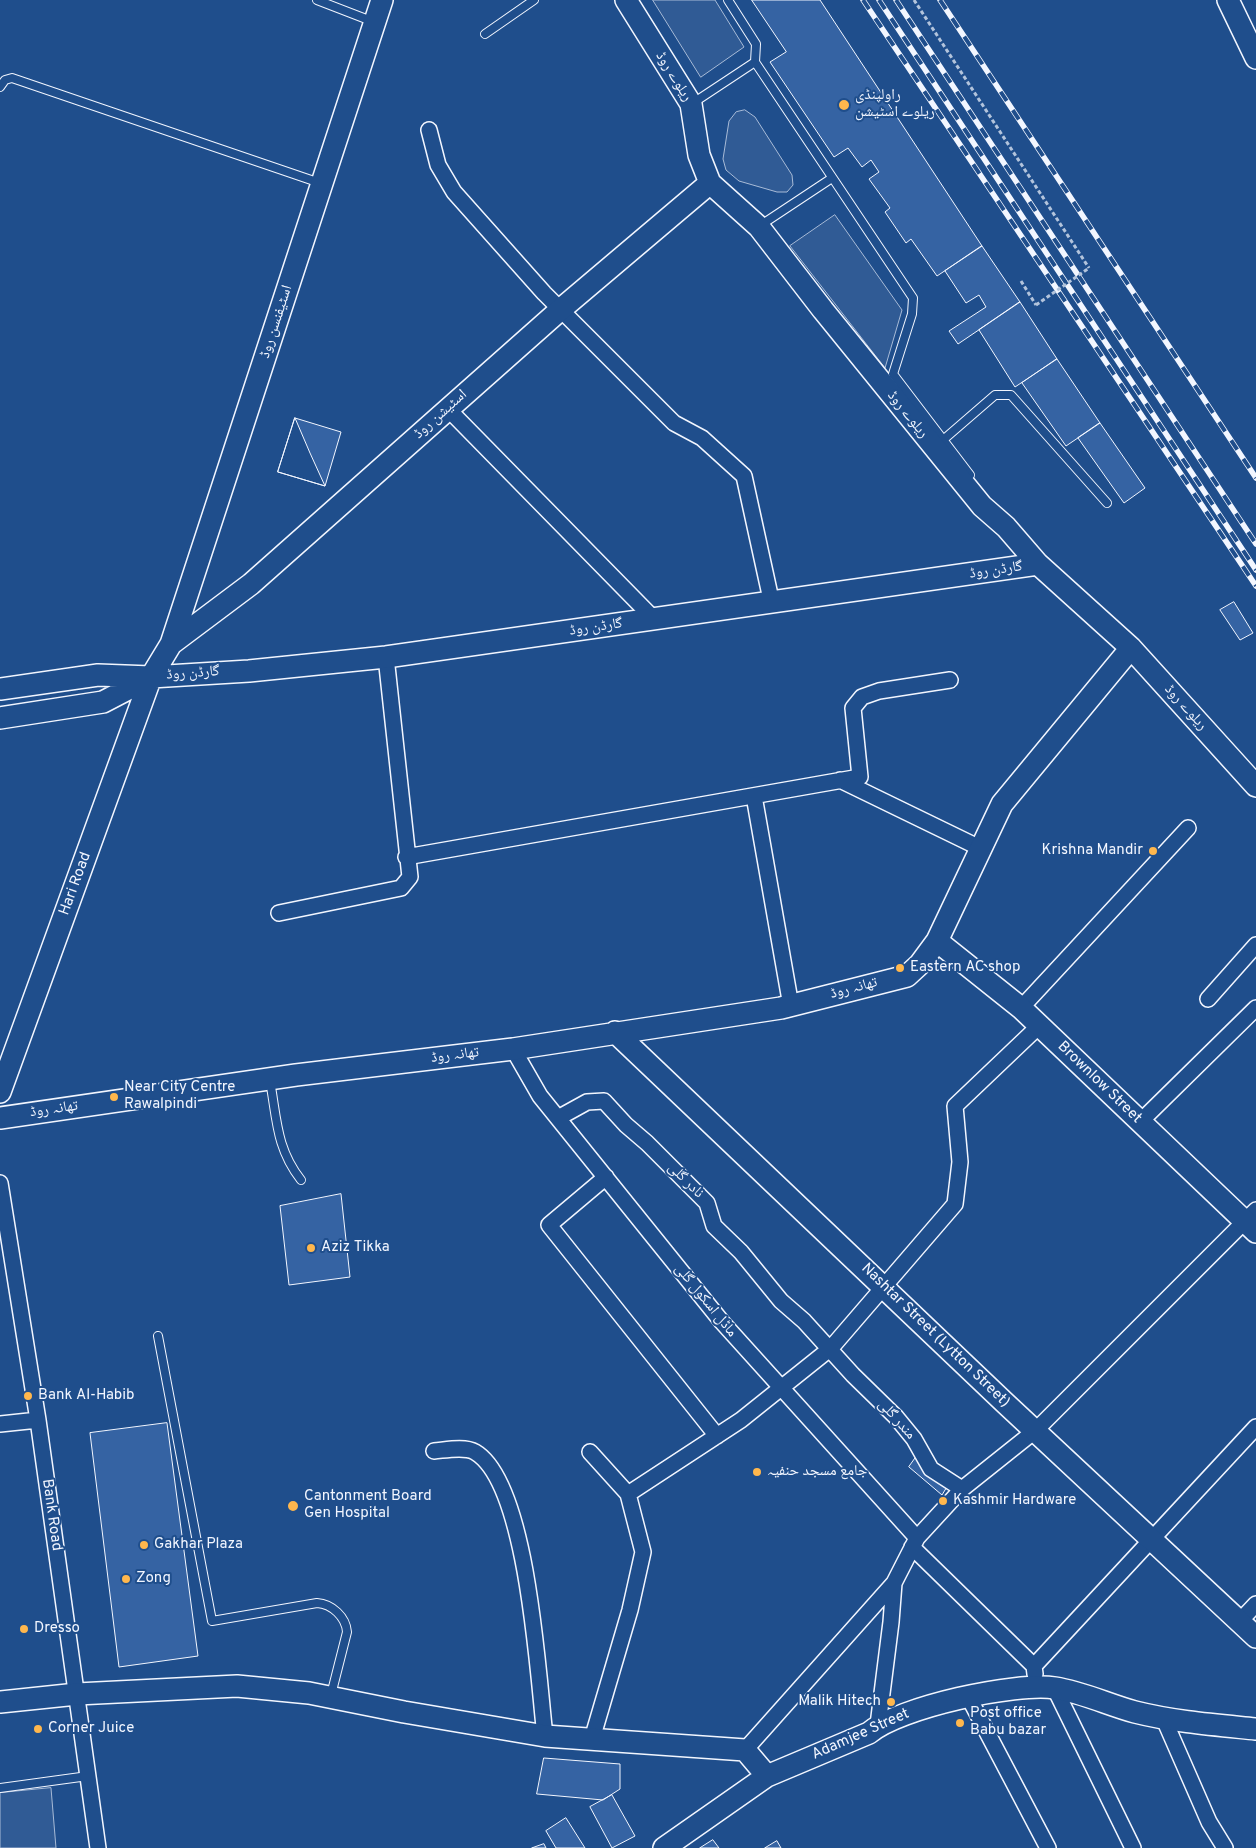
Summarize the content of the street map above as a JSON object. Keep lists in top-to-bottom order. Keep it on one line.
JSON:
{"streets":{"street":["ریلوے روڈ","اسٹیفنسن روڈ","اسٹیشن روڈ","گارڈن روڈ","Hari Road","تھانہ روڈ","Brownlow Street","نادر گلی","ماڈل اسکول گلی","Nashtar Street (Lytton Street)","مندر گلی","Bank Road","Adamjee Street"]},"crossings":[["ریلوے روڈ","اسٹیشن روڈ"],["ریلوے روڈ","گارڈن روڈ"],["اسٹیفنسن روڈ","اسٹیشن روڈ"],["اسٹیفنسن روڈ","Hari Road"],["اسٹیشن روڈ","Hari Road"],["گارڈن روڈ","Hari Road"],["تھانہ روڈ","Brownlow Street"],["تھانہ روڈ","ماڈل اسکول گلی"],["تھانہ روڈ","Nashtar Street (Lytton Street)"],["نادر گلی","ماڈل اسکول گلی"],["نادر گلی","مندر گلی"]],"places":["راولپنڈی ریلوے اسٹیشن","Krishna Mandir","Eastern AC shop","Near City Centre Rawalpindi","Aziz Tikka","Bank Al-Habib","جامع مسجد حنفیہ","Kashmir Hardware","Cantonment Board Gen Hospital","Gakhar Plaza","Zong","Dresso","Malik Hitech","Post office Babu bazar","Corner Juice"]}
